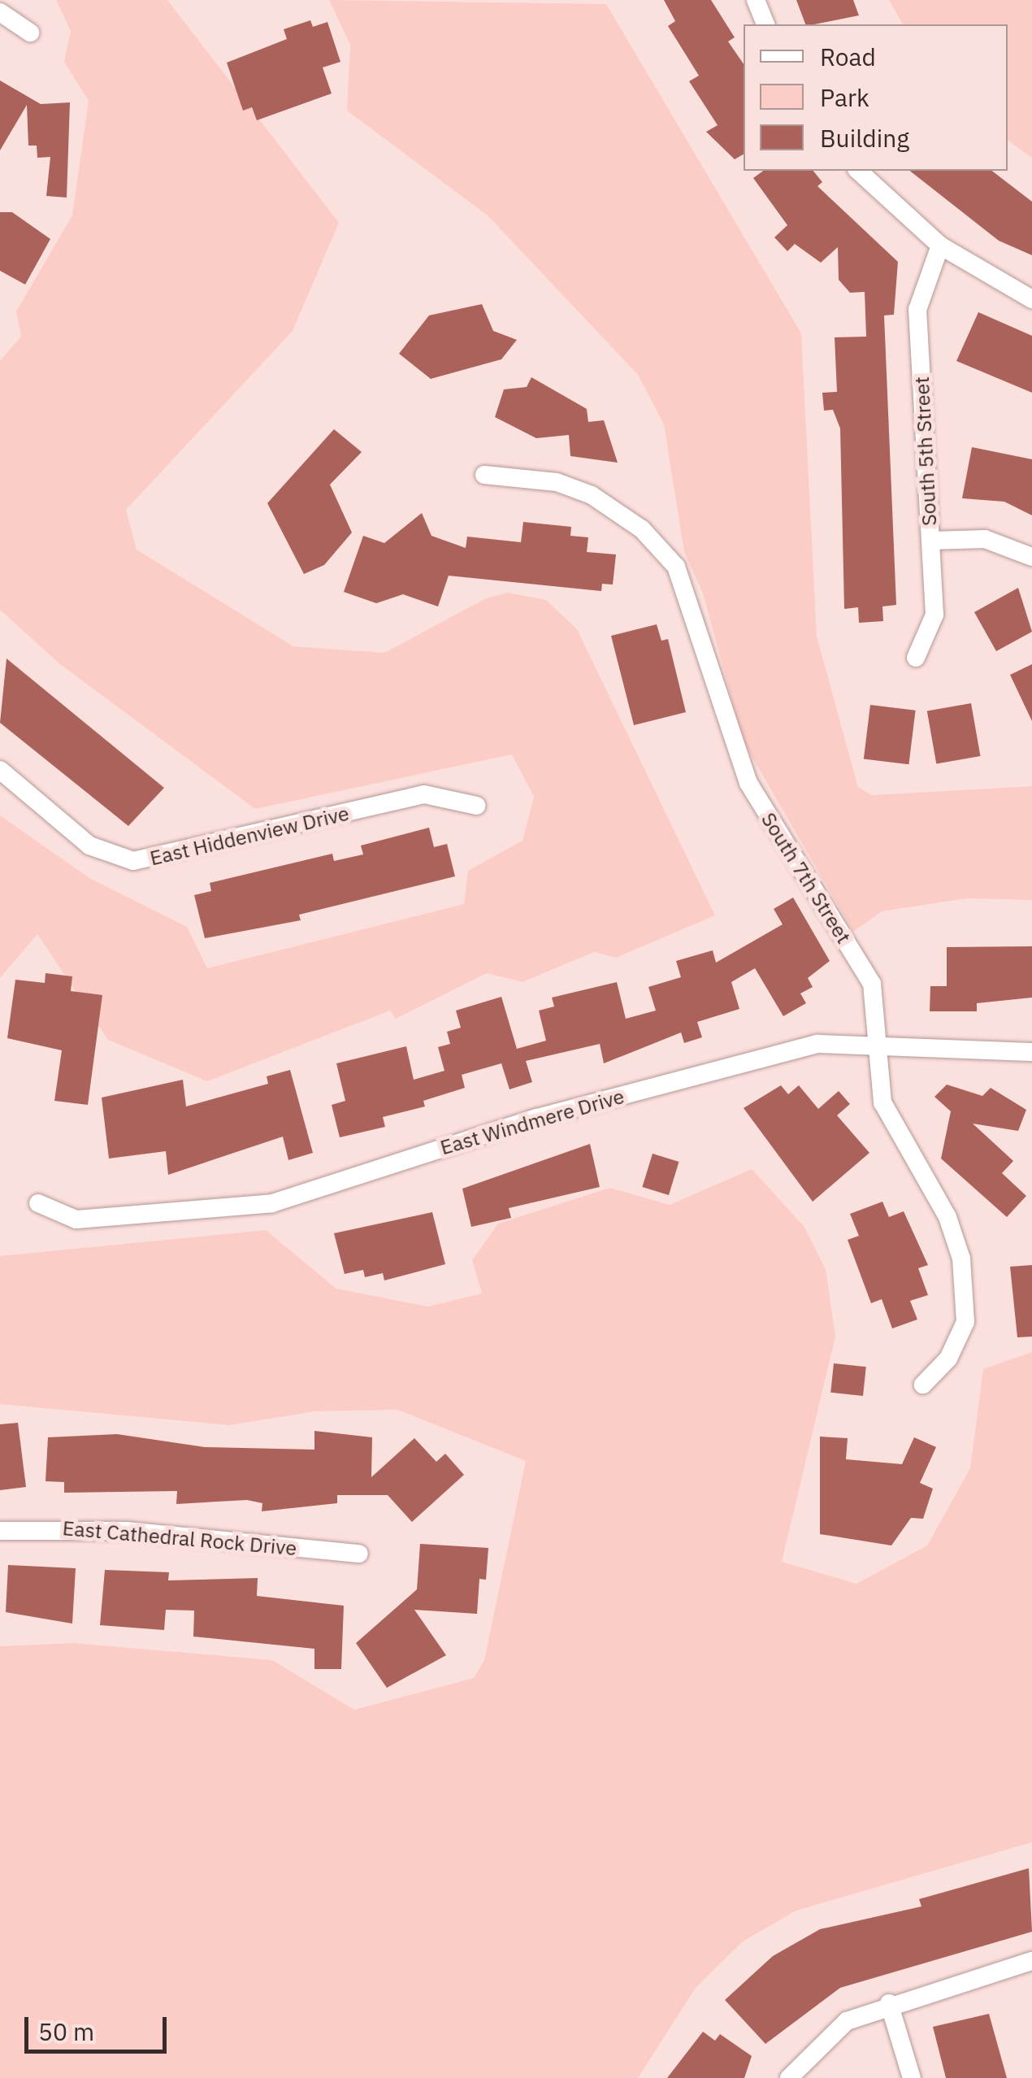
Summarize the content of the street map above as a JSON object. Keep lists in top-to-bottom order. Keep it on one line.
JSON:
{"streets":{"street":["South 5th Street","East Hiddenview Drive","South 7th Street","East Windmere Drive","East Cathedral Rock Drive"]},"crossings":[["South 7th Street","East Windmere Drive"]],"legend":["Road","Park","Building"],"scale_bar":"50 m"}
